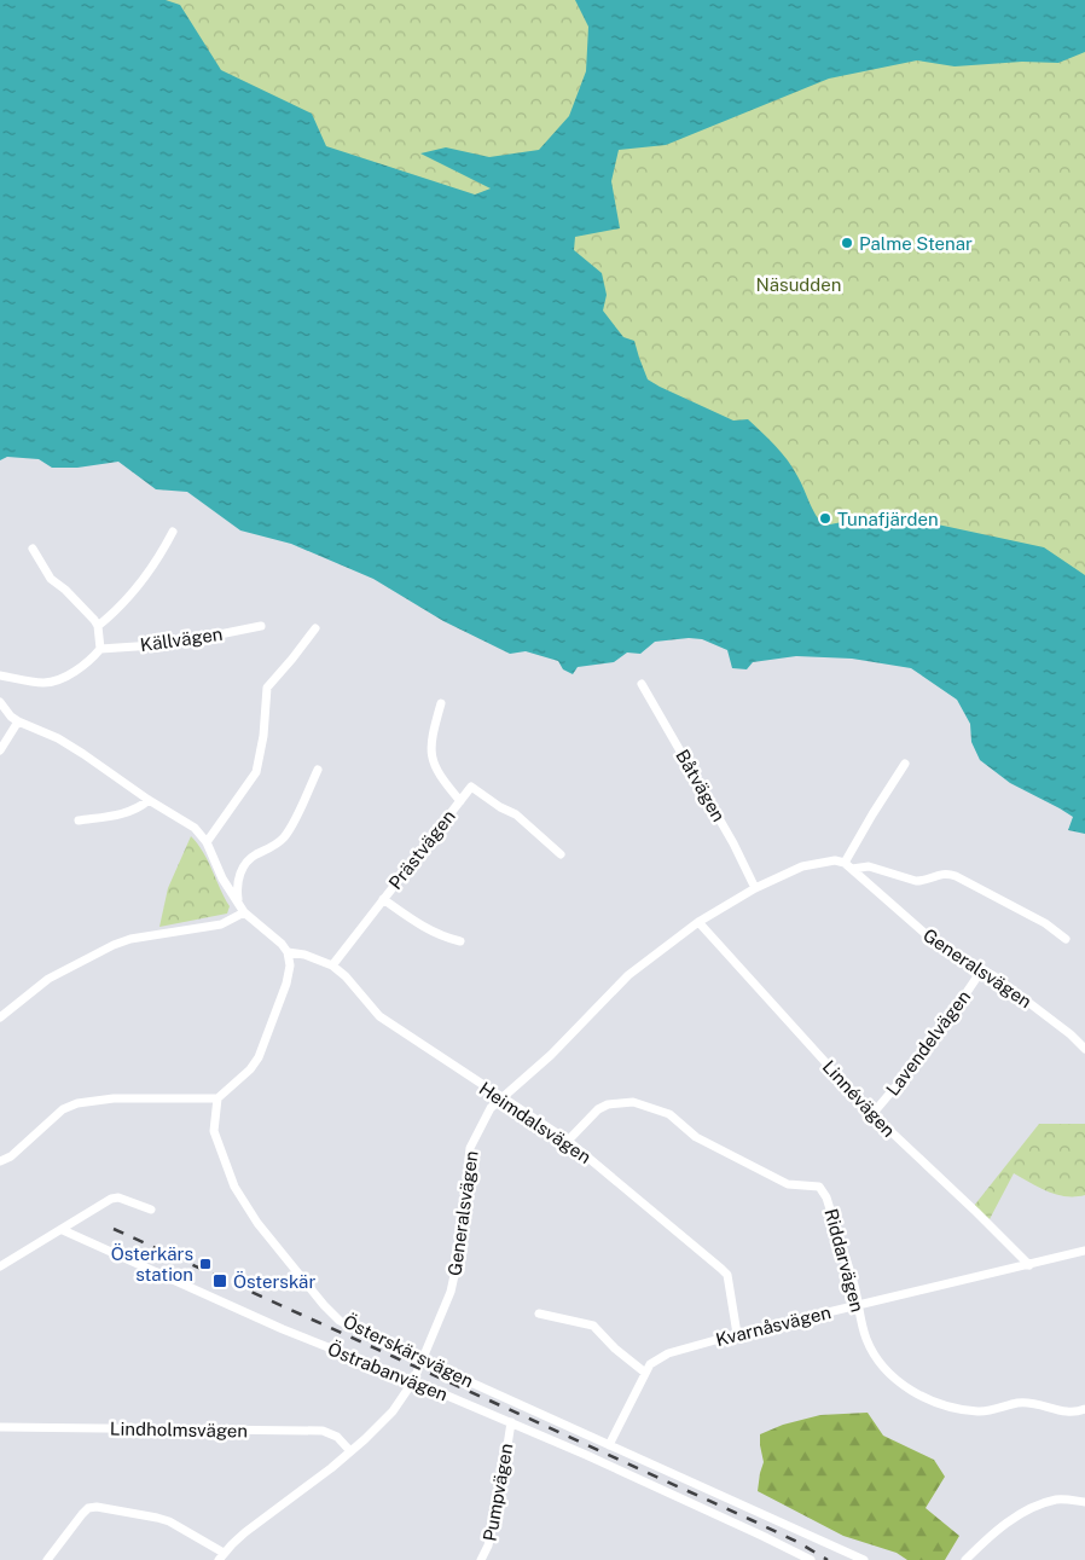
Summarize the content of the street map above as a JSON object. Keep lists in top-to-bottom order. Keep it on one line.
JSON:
{"streets":{"street":["Källvägen","Båtvägen","Prästvägen","Generalsvägen","Lavendelvägen","Linnévägen","Heimdalsvägen","Riddarvägen","Kvarnåsvägen","Österskärsvägen","Östrabanvägen","Lindholmsvägen","Pumpvägen"]},"crossings":[["Båtvägen","Generalsvägen"],["Prästvägen","Heimdalsvägen"],["Generalsvägen","Lavendelvägen"],["Generalsvägen","Linnévägen"],["Generalsvägen","Heimdalsvägen"],["Generalsvägen","Österskärsvägen"],["Generalsvägen","Östrabanvägen"],["Generalsvägen","Lindholmsvägen"],["Lavendelvägen","Linnévägen"],["Linnévägen","Kvarnåsvägen"],["Heimdalsvägen","Riddarvägen"],["Heimdalsvägen","Kvarnåsvägen"],["Riddarvägen","Kvarnåsvägen"],["Kvarnåsvägen","Österskärsvägen"],["Östrabanvägen","Pumpvägen"]],"parks":["Näsudden"],"places":{"other":["Palme Stenar","Tunafjärden"],"transit":["Österkärs station","Österskär"]}}
